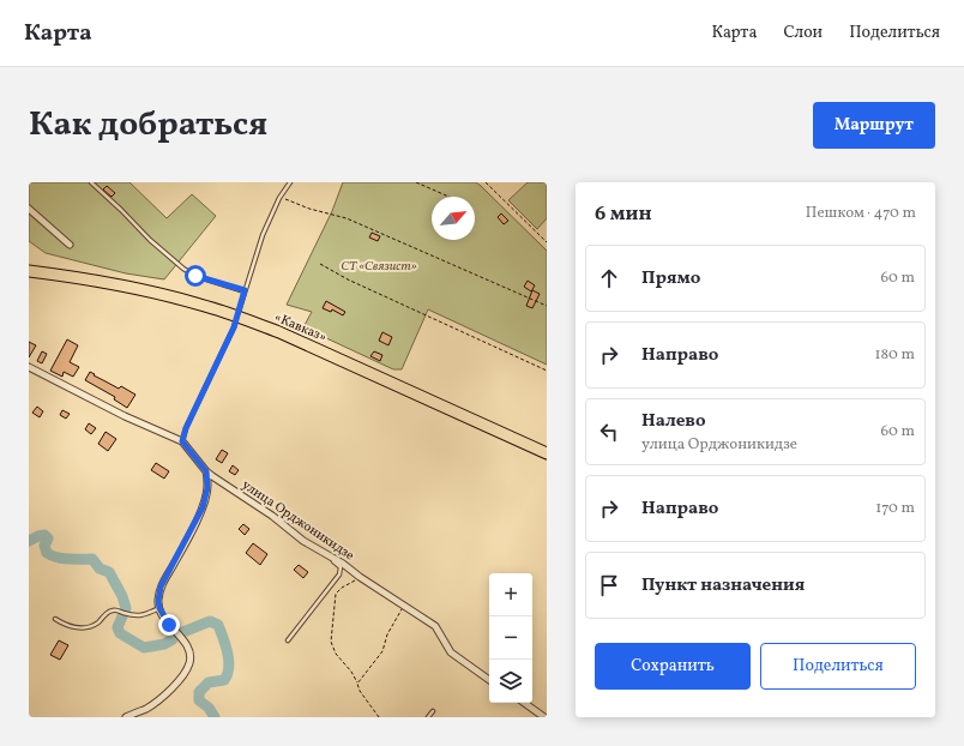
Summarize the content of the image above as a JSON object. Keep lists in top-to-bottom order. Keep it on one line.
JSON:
{"streets":{"highway":["«Кавказ»"],"street":["улица Орджоникидзе"]},"parks":["СТ «Связист»"],"north":"top right","page":{"header":"Карта","nav":["Карта","Слои","Поделиться"],"title":"Как добраться","buttons":["Маршрут",["Сохранить","Поделиться"]],"heading":["6 мин","Пешком · 470 m"],"list":[["Прямо","60 m"],["Направо","180 m"],["Налево","улица Орджоникидзе","60 m"],["Направо","170 m"],"Пункт назначения"],"map_buttons":["+","−"]}}
